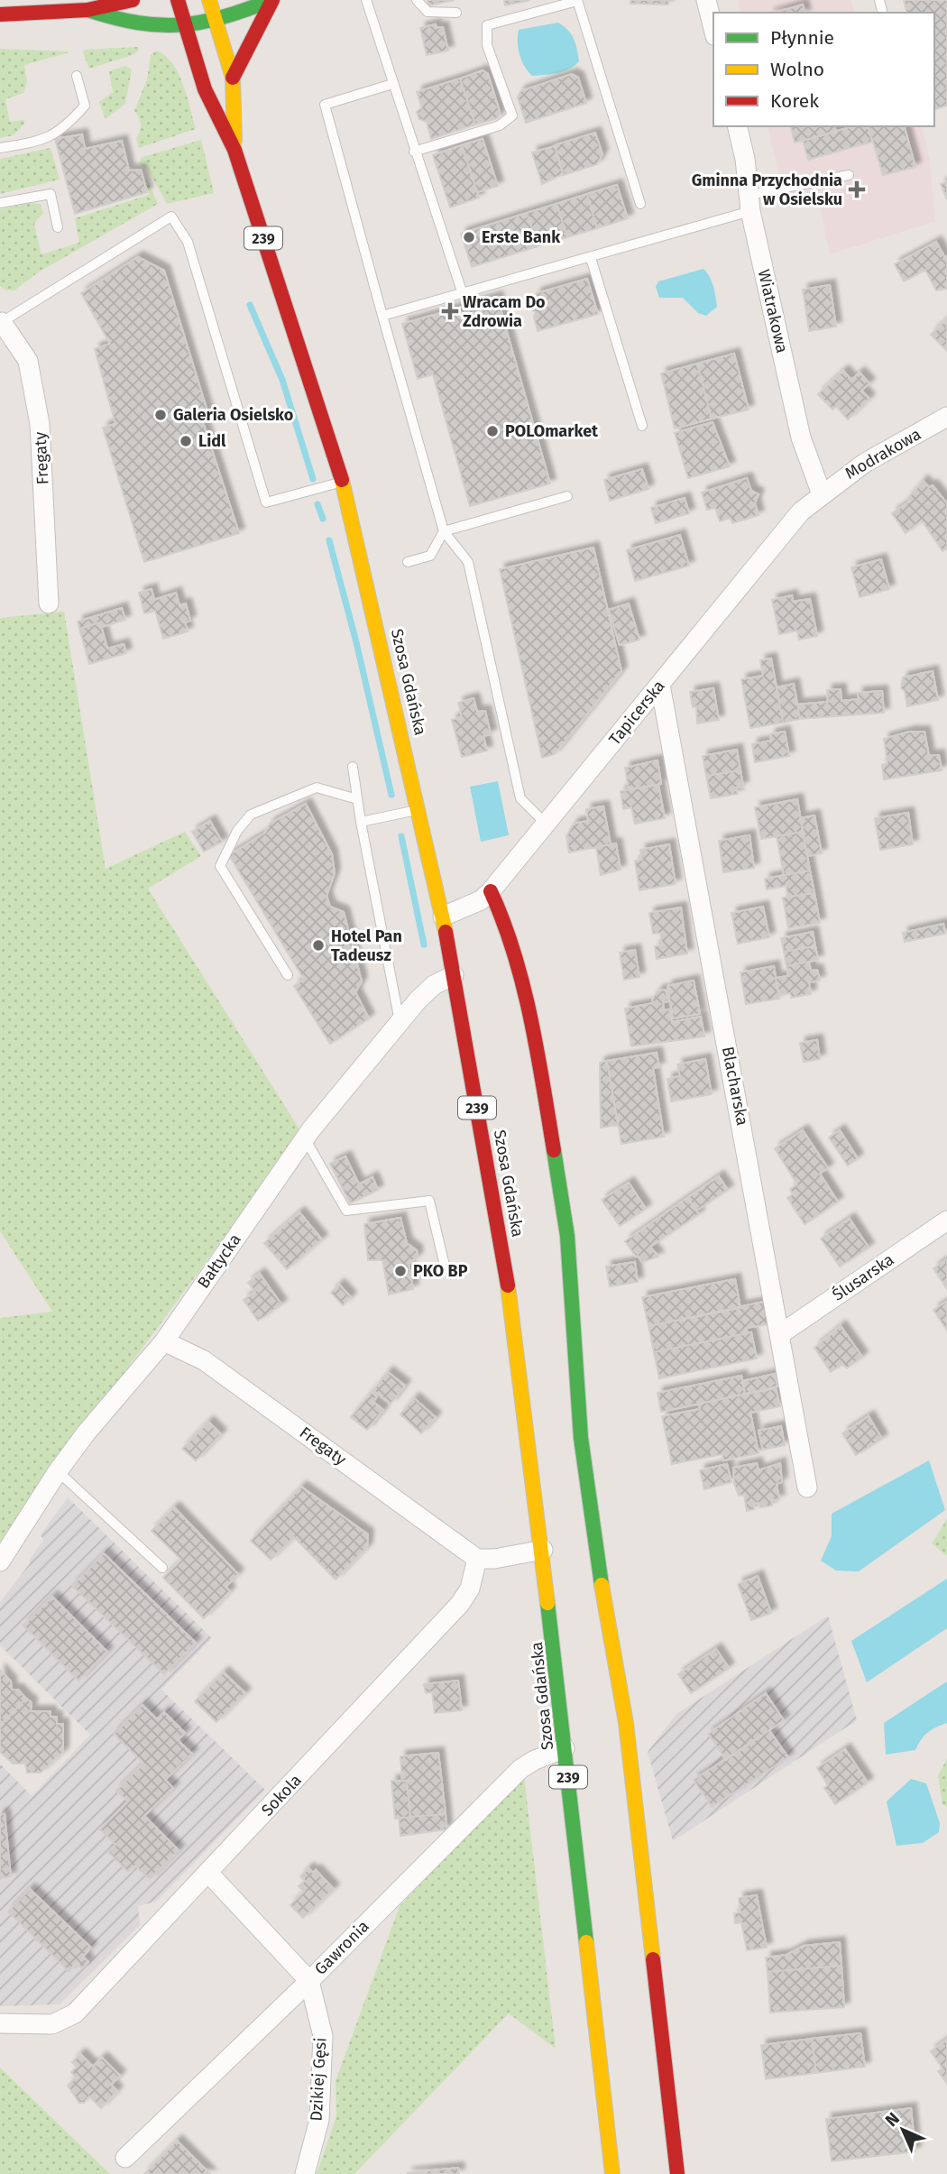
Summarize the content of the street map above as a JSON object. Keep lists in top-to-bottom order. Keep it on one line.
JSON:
{"streets":{"main road":["239","Szosa Gdańska"],"street":["Wiatrakowa","Modrakowa","Fregaty","Tapicerska","Blacharska","Bałtycka","Ślusarska","Sokola","Gawronia","Dzikiej Gęsi"]},"crossings":[["Wiatrakowa","Modrakowa"],["Wiatrakowa","Tapicerska"],["Modrakowa","Tapicerska"],["Fregaty","Bałtycka"],["Fregaty","Sokola"],["Szosa Gdańska","Tapicerska"],["Szosa Gdańska","Bałtycka"],["Szosa Gdańska","Gawronia"],["Tapicerska","Blacharska"],["Blacharska","Ślusarska"],["Sokola","Dzikiej Gęsi"],["Gawronia","Dzikiej Gęsi"]],"places":{"health":["Gminna Przychodnia w Osielsku","Wracam Do Zdrowia"],"other":["Erste Bank","Galeria Osielsko","POLOmarket","Lidl","Hotel Pan Tadeusz","PKO BP"]},"legend":["Płynnie","Wolno","Korek"],"north":"top left"}
